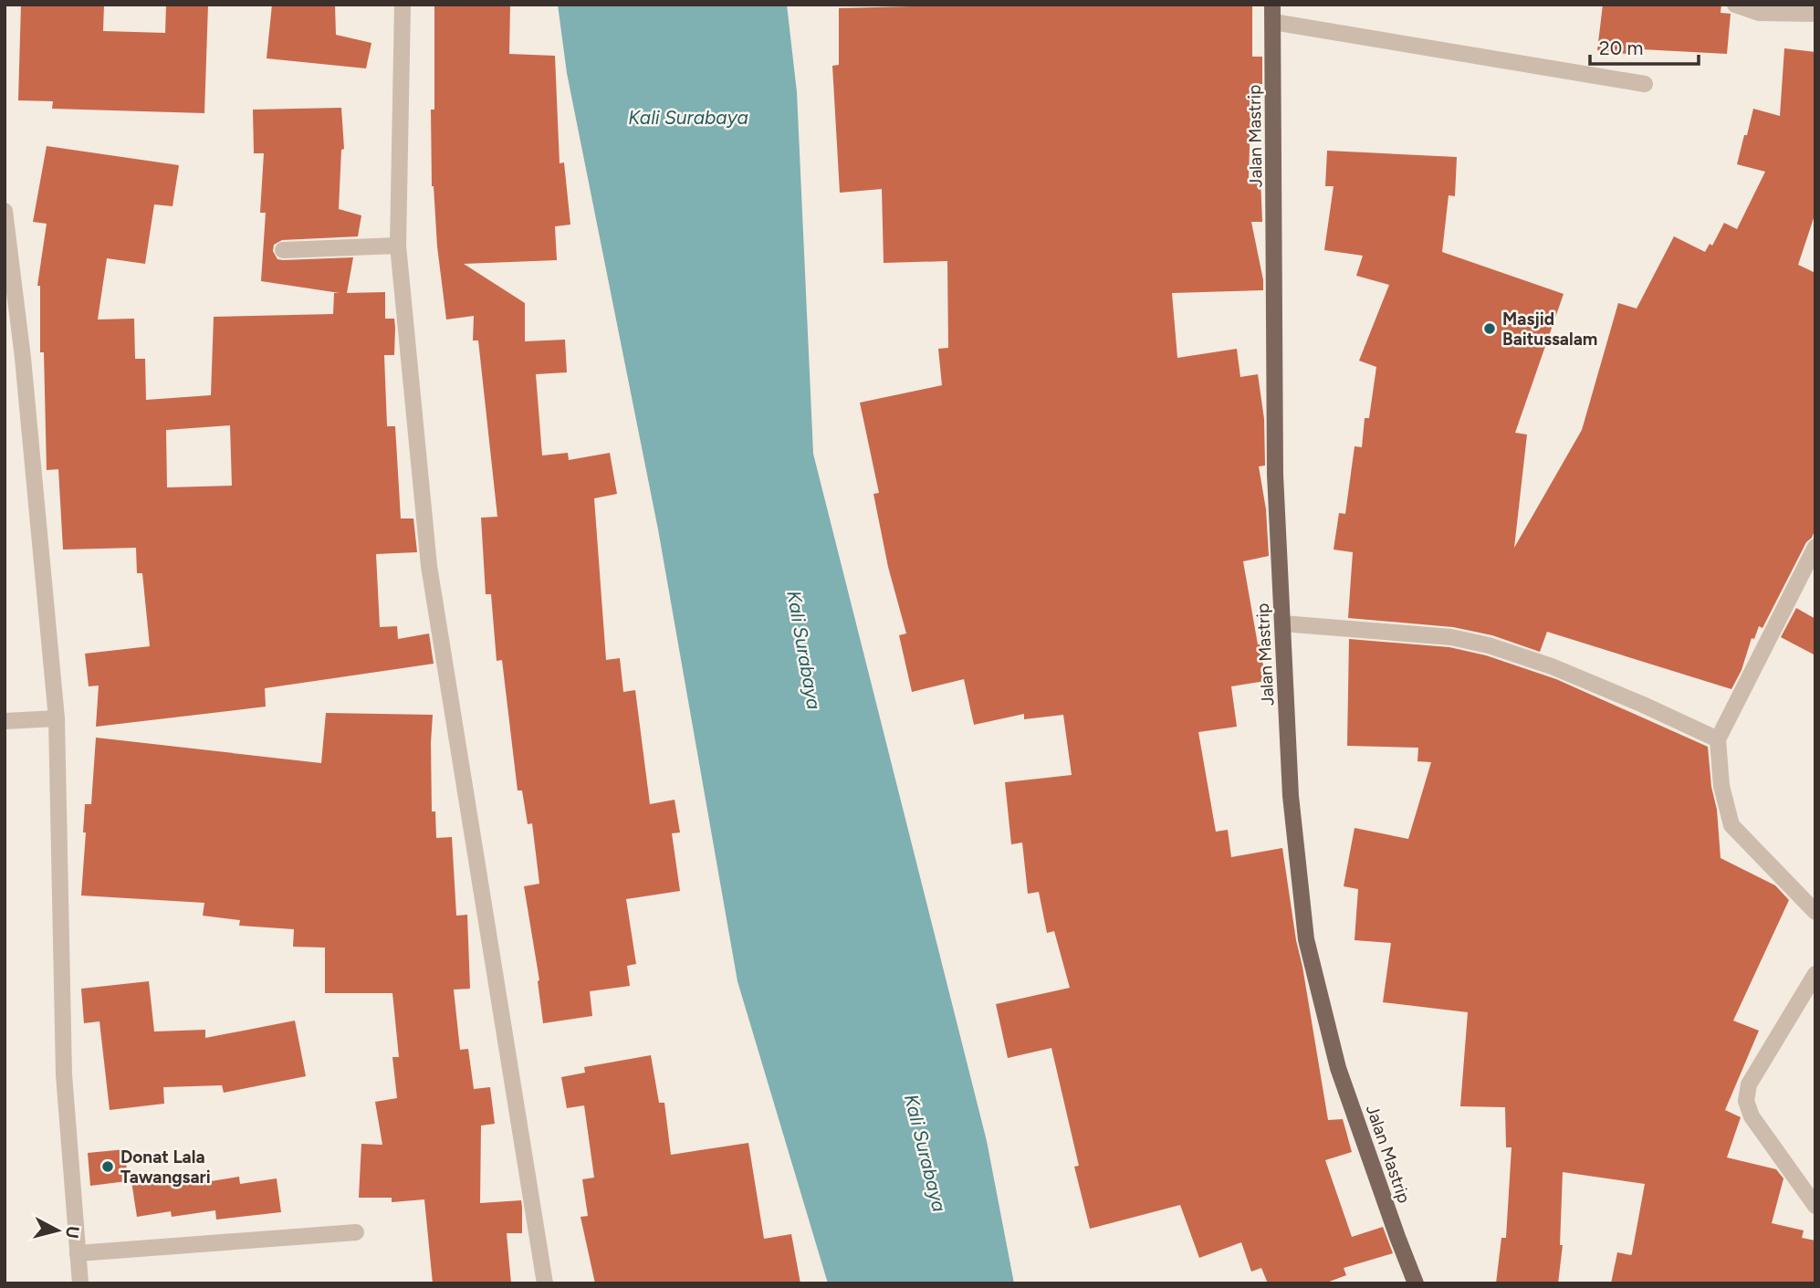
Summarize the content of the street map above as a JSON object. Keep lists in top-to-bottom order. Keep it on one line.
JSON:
{"streets":{"main road":["Jalan Mastrip"]},"water":["Kali Surabaya"],"places":["Masjid Baitussalam","Donat Lala Tawangsari"],"scale_bar":"20 m","north":"right"}
